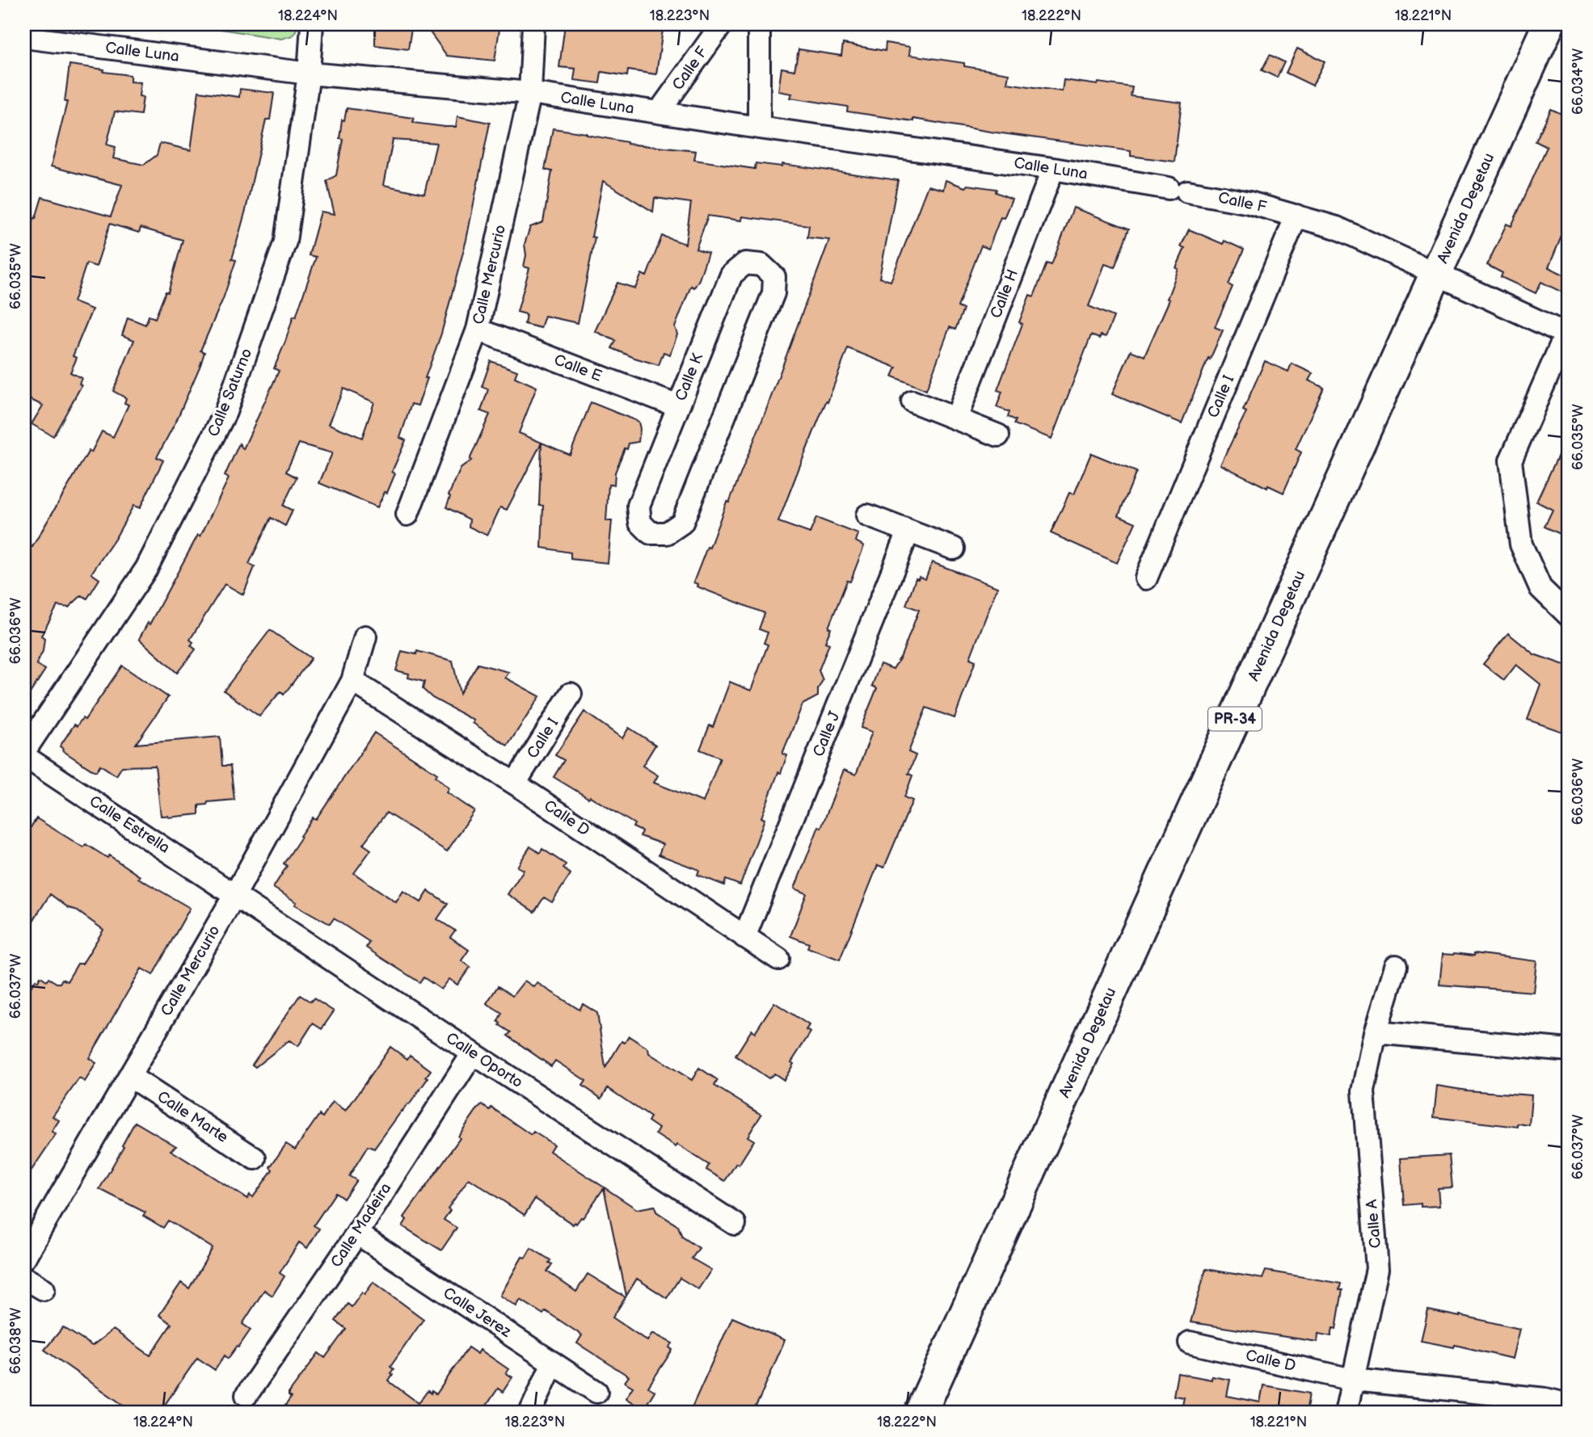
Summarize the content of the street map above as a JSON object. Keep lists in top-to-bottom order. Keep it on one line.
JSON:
{"streets":{"main road":["Avenida Degetau","PR-34"],"street":["Calle Luna","Calle F","Calle Mercurio","Calle H","Calle E","Calle K","Calle Saturno","Calle I","Calle J","Calle D","Calle Estrella","Calle Oporto","Calle Marte","Calle A","Calle Madeira","Calle Jerez"]},"crossings":[["Calle Luna","Calle F"],["Calle Luna","Calle Mercurio"],["Calle Luna","Calle H"],["Calle Luna","Calle Saturno"],["Calle F","Avenida Degetau"],["Calle F","Calle I"],["Calle Mercurio","Calle E"],["Calle Mercurio","Calle D"],["Calle Mercurio","Calle Estrella"],["Calle Mercurio","Calle Oporto"],["Calle Mercurio","Calle Marte"],["Calle E","Calle K"],["Calle I","Calle D"],["Calle J","Calle D"],["Calle D","Calle A"],["Calle Estrella","Calle Oporto"],["Calle Oporto","Calle Madeira"],["Calle Madeira","Calle Jerez"]],"coordinates":["18.224°N","18.223°N","18.222°N","18.221°N","66.034°W","66.035°W","66.036°W","66.037°W","66.038°W"]}
